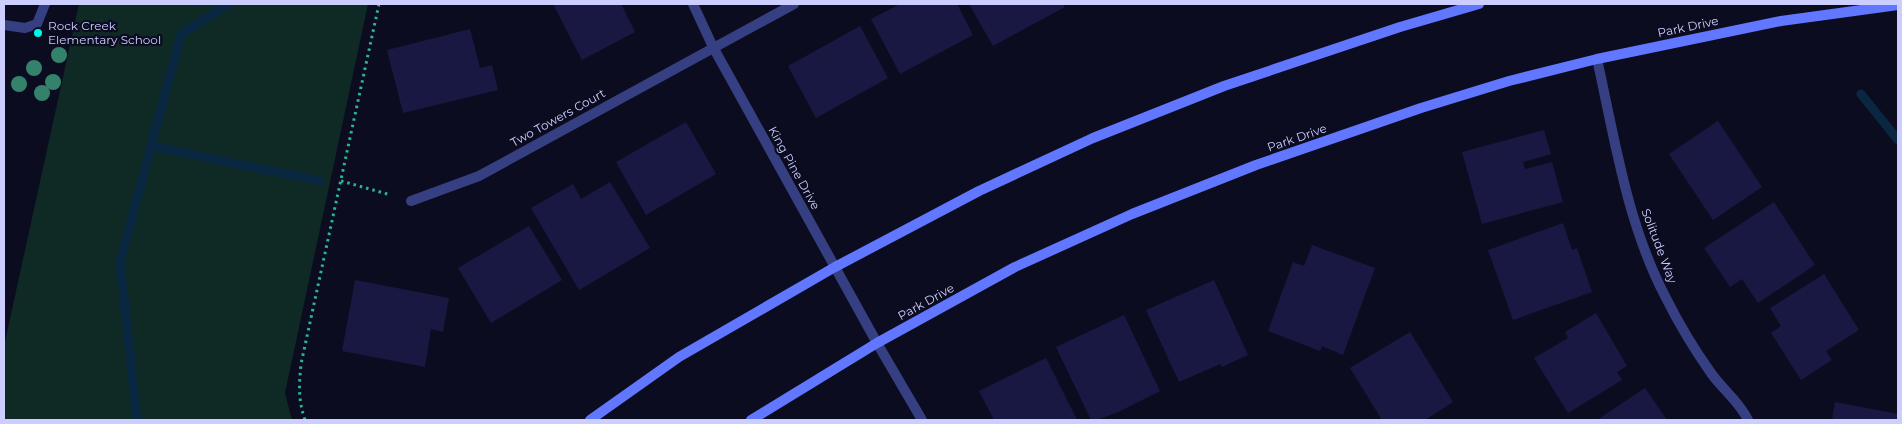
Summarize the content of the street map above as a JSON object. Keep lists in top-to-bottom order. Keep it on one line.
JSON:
{"streets":{"main road":["Park Drive"],"street":["Two Towers Court","King Pine Drive","Solitude Way"]},"crossings":[["Park Drive","King Pine Drive"],["Park Drive","Solitude Way"],["Two Towers Court","King Pine Drive"]],"places":["Rock Creek Elementary School"]}
